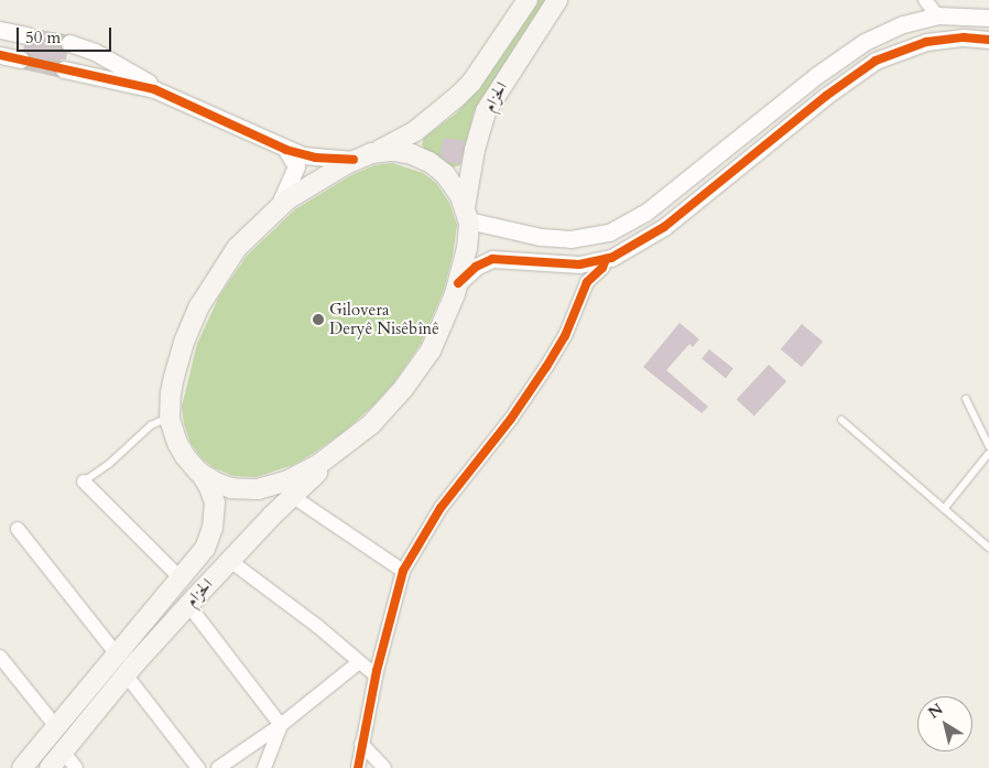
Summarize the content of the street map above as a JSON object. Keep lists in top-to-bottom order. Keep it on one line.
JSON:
{"streets":{"main road":["الحزام"]},"places":["Gilovera Deryê Nisêbînê"],"scale_bar":"50 m","north":"top left"}
